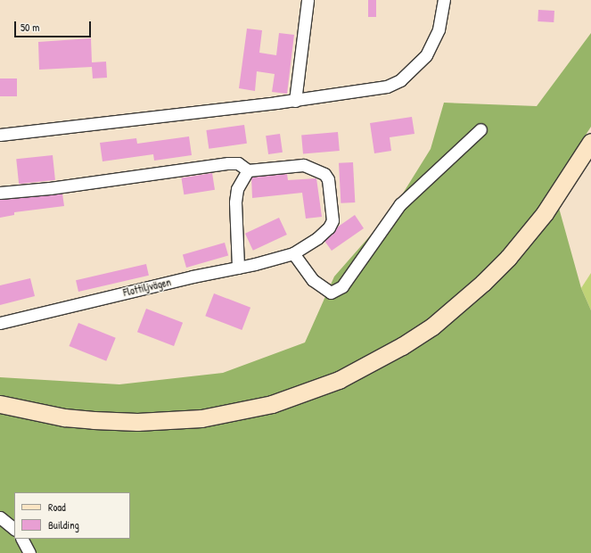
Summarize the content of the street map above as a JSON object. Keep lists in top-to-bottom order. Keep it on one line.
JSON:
{"streets":{"street":["Flottiljvägen"]},"legend":["Road","Building"],"scale_bar":"50 m"}
